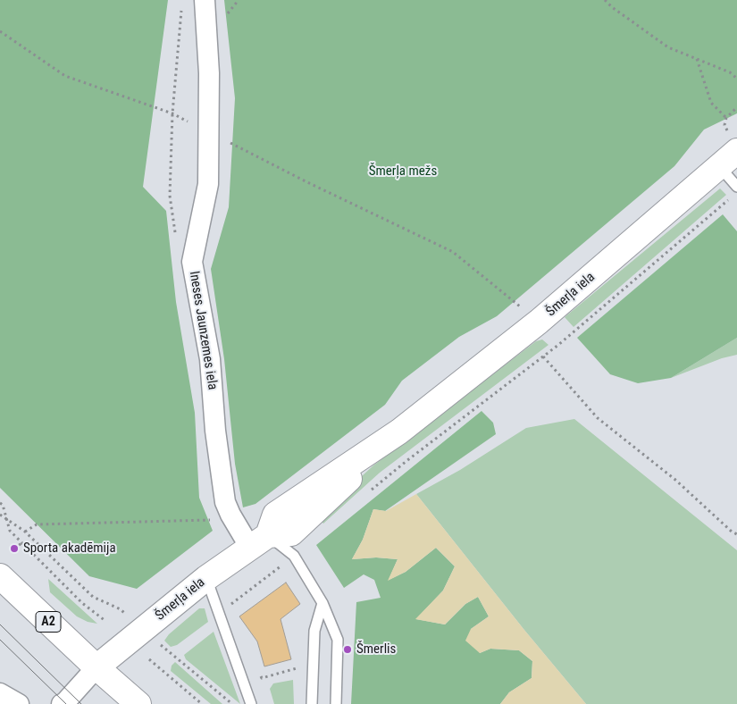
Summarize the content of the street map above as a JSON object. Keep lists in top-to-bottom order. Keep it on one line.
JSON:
{"streets":{"main road":["Šmerļa iela","A2"],"street":["Ineses Jaunzemes iela"]},"crossings":[["Šmerļa iela","Ineses Jaunzemes iela"],["Šmerļa iela","A2"]],"parks":["Šmerļa mežs"],"places":["Sporta akadēmija","Šmerlis"]}
